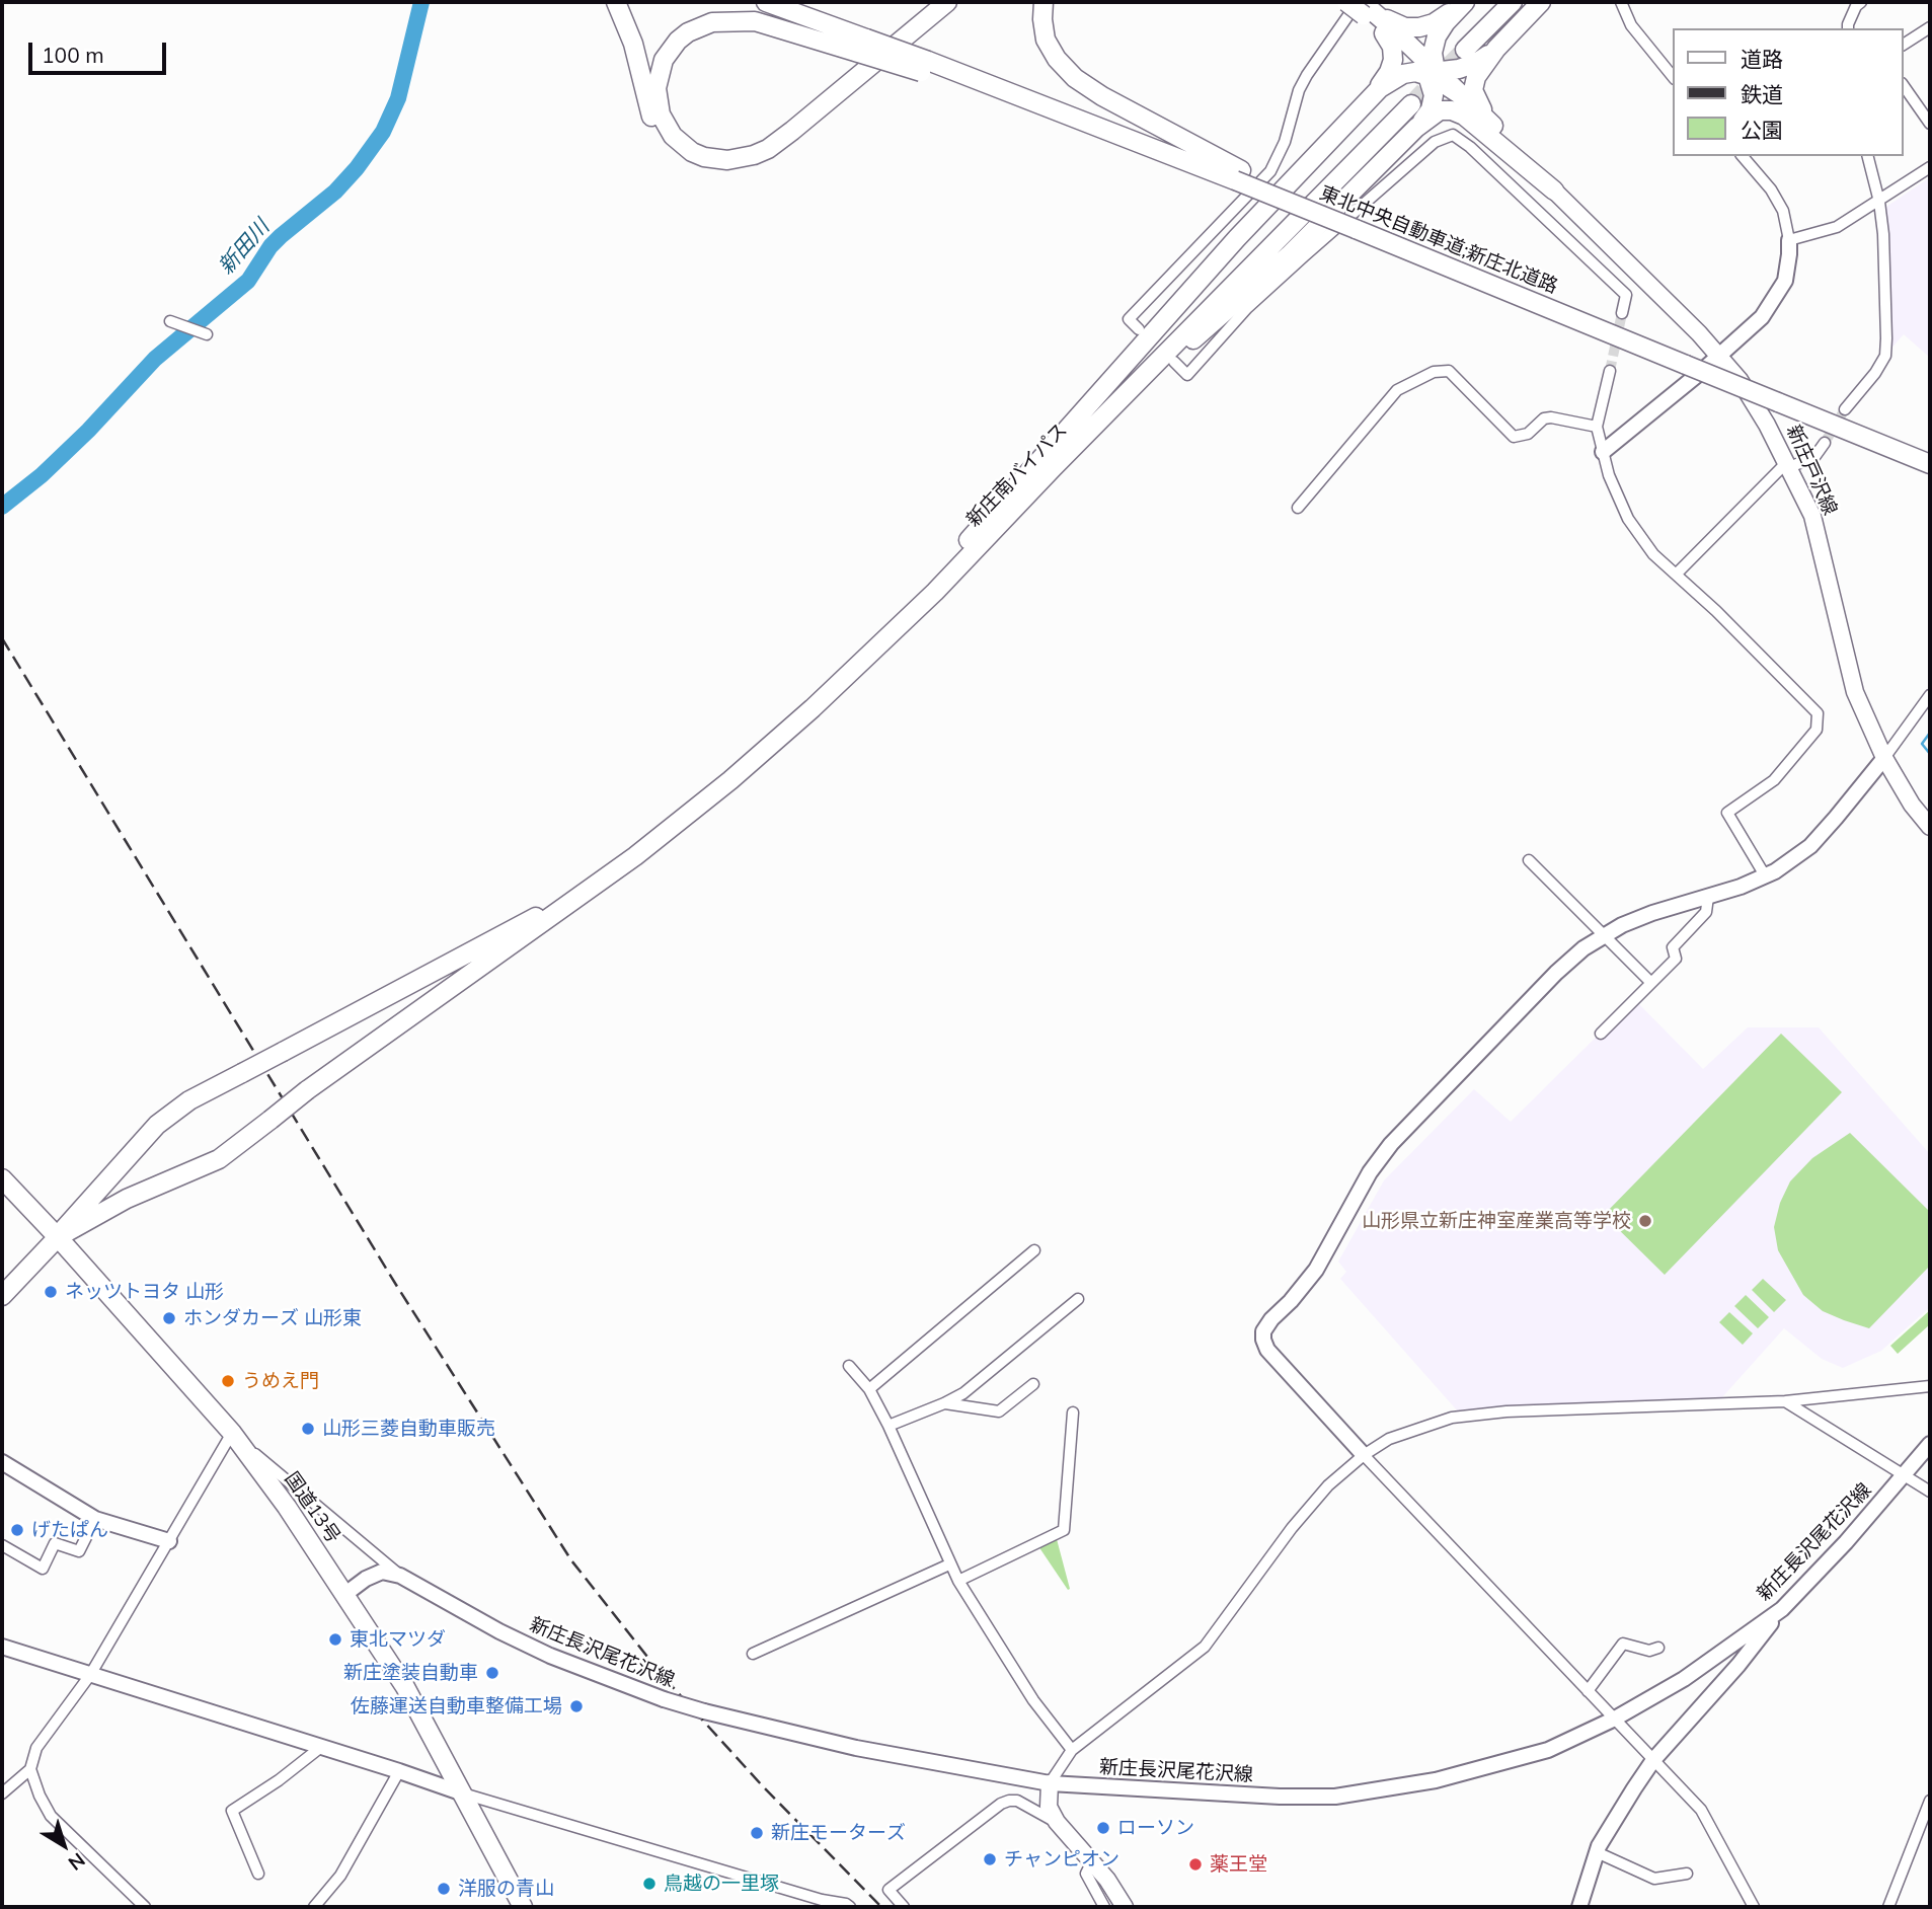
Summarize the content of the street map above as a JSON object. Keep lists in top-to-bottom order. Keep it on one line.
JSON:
{"streets":{"highway":["東北中央自動車道;新庄北道路","新庄南バイパス","国道13号"],"main road":["新庄戸沢線"],"street":["新庄長沢尾花沢線"]},"water":["新田川"],"places":["山形県立新庄神室産業高等学校","ネッツトヨタ 山形","ホンダカーズ 山形東","うめえ門","山形三菱自動車販売","げたぱん","東北マツダ","新庄塗装自動車","佐藤運送自動車整備工場","ローソン","新庄モーターズ","チャンピオン","薬王堂","鳥越の一里塚","洋服の青山"],"legend":["道路","鉄道","公園"],"scale_bar":"100 m","north":"bottom right"}
